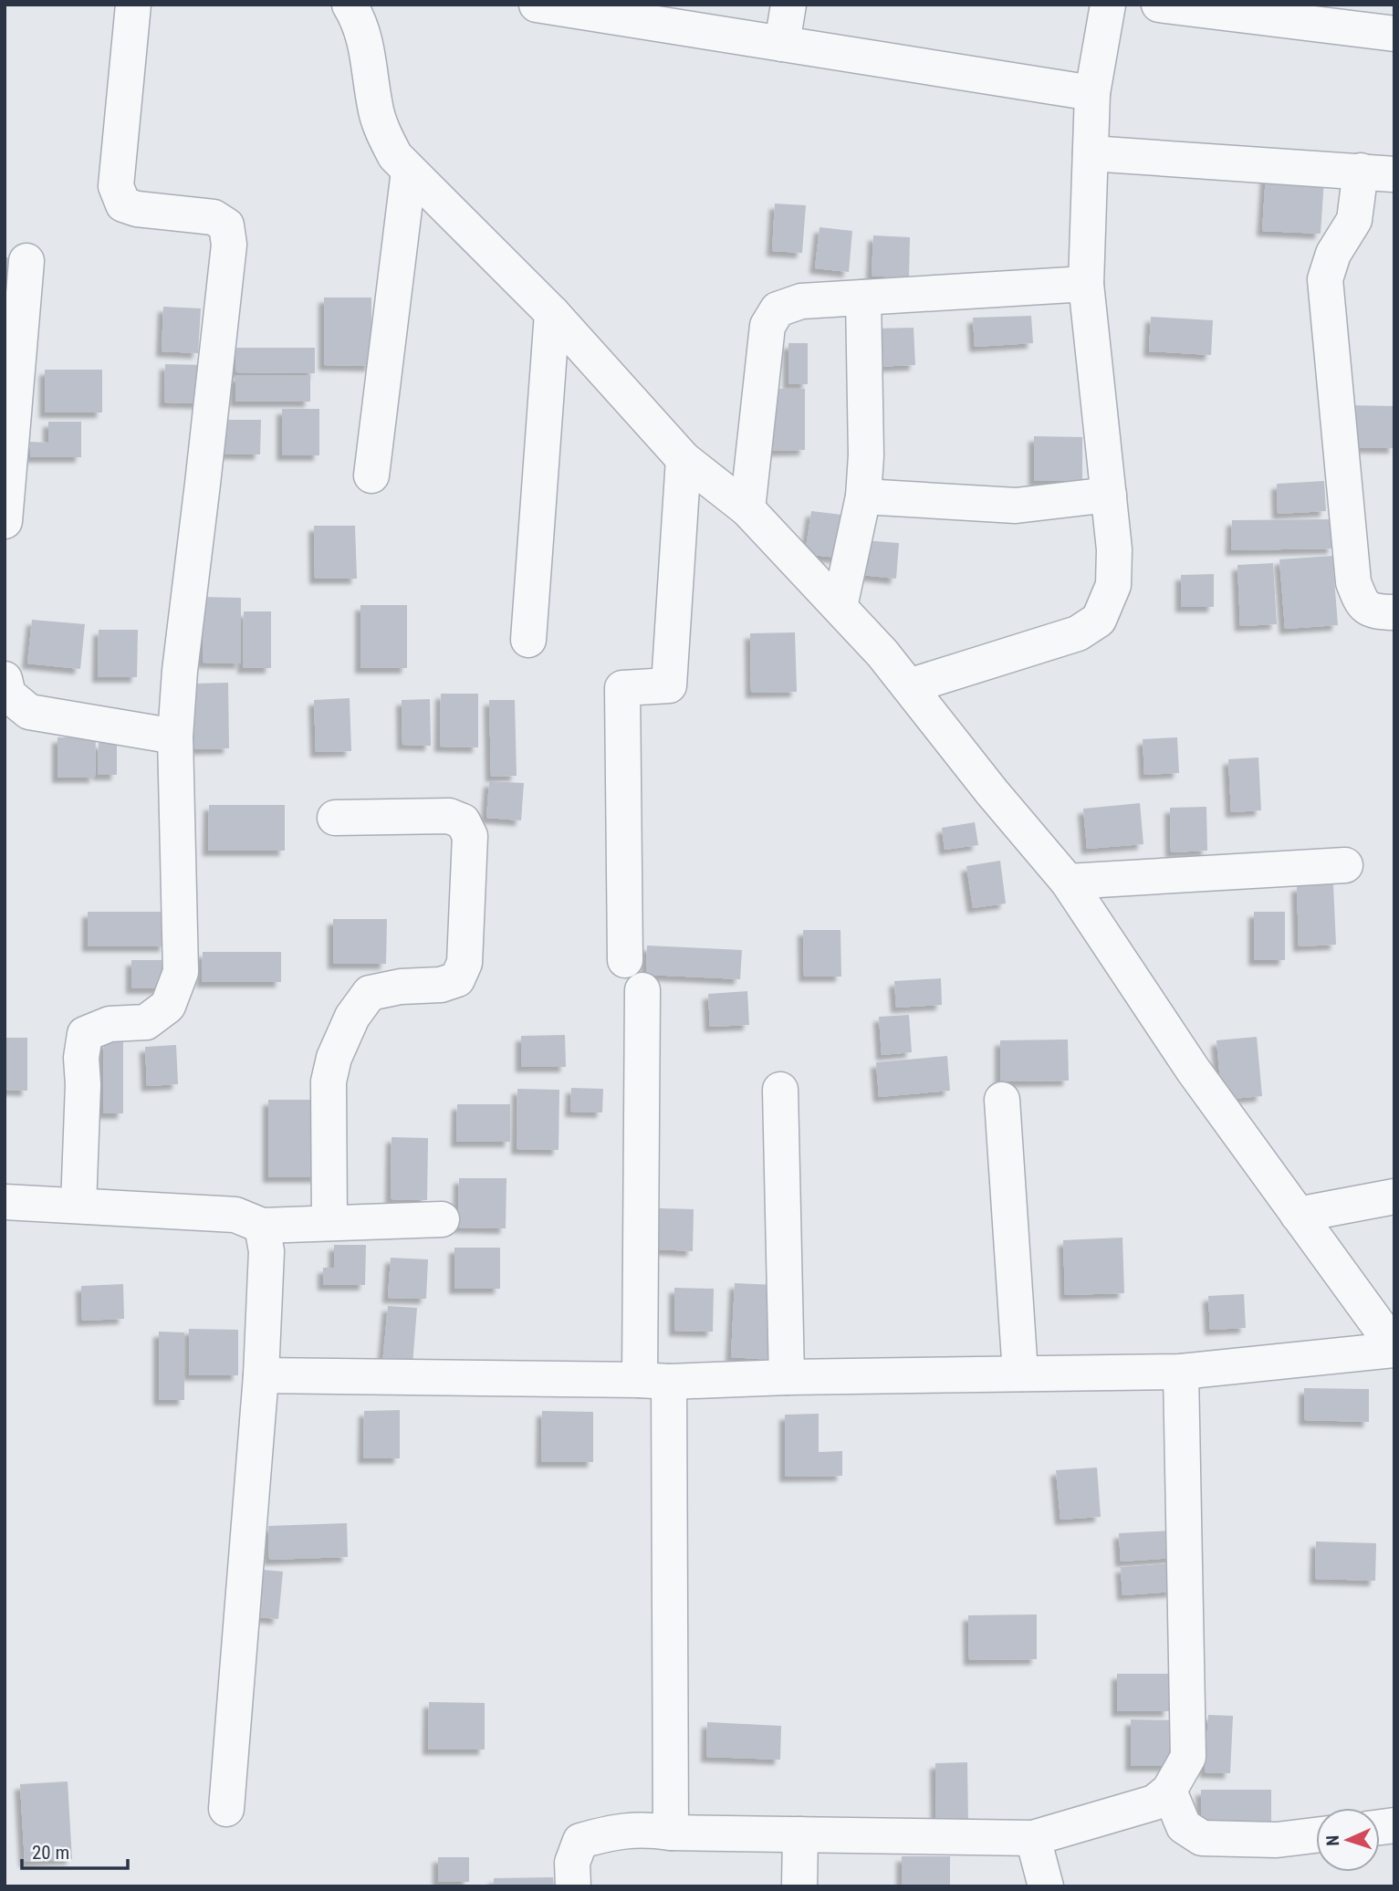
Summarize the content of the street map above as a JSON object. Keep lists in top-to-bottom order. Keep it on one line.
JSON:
{"scale_bar":"20 m","north":"left"}
